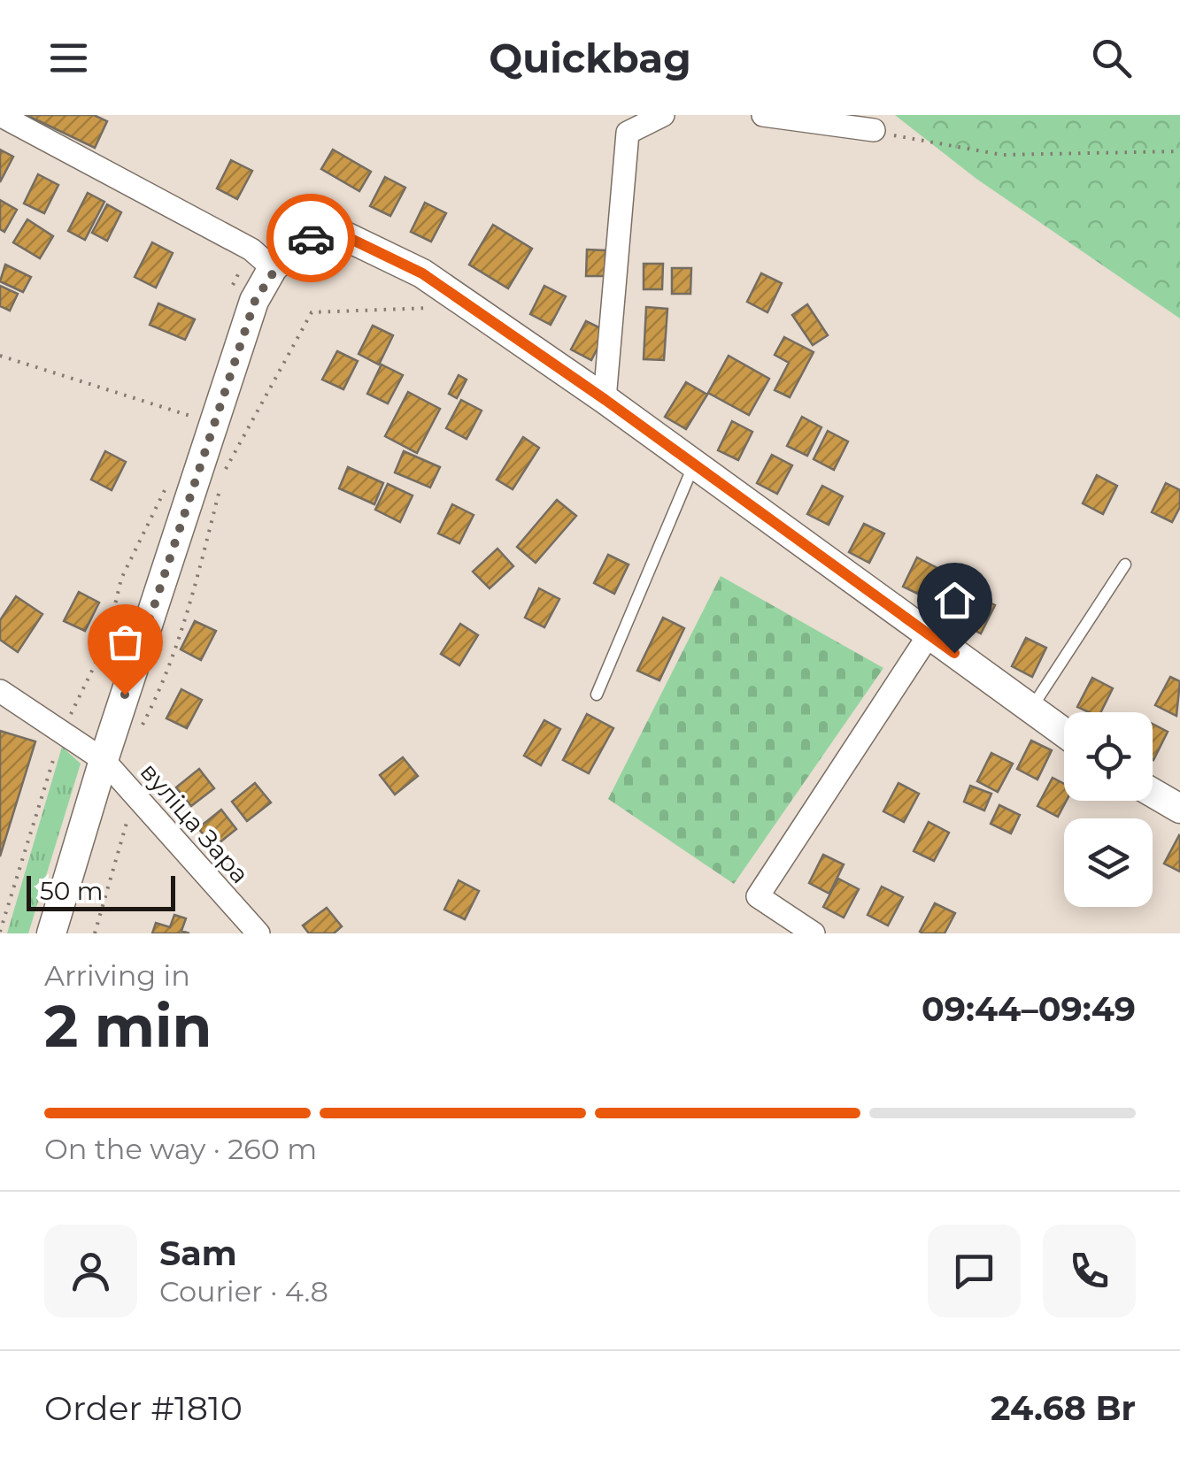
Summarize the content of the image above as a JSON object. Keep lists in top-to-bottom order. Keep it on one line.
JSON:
{"streets":{"street":["вуліца Зара"]},"scale_bar":"50 m","page":{"header":"Quickbag","scale":"50 m","heading":["2 min","Arriving in","09:44–09:49"],"panel":["Sam","Courier · 4.8","Order #1810","24.68 Br"],"bar":"On the way · 260 m"}}
